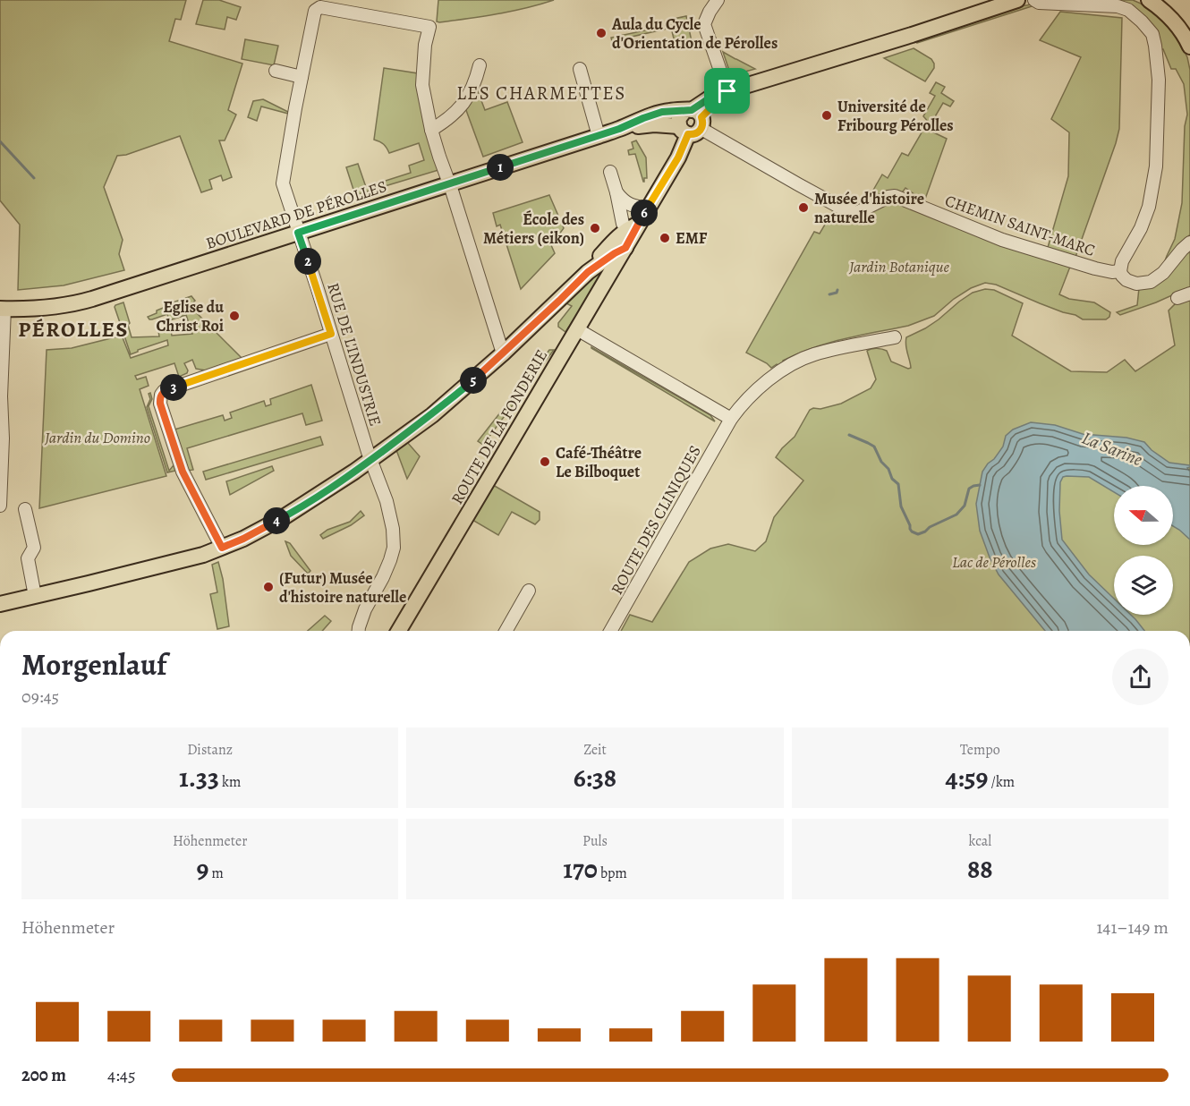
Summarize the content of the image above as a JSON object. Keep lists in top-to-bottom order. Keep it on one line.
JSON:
{"streets":{"main road":["BOULEVARD DE PÉROLLES","ROUTE DE LA FONDERIE"],"street":["CHEMIN SAINT-MARC","RUE DE L'INDUSTRIE","ROUTE DES CLINIQUES"]},"crossings":[["BOULEVARD DE PÉROLLES","CHEMIN SAINT-MARC"],["BOULEVARD DE PÉROLLES","RUE DE L'INDUSTRIE"],["BOULEVARD DE PÉROLLES","ROUTE DE LA FONDERIE"],["CHEMIN SAINT-MARC","ROUTE DE LA FONDERIE"]],"districts":["LES CHARMETTES","PÉROLLES"],"water":["La Sarine"],"parks":["Jardin Botanique","Jardin du Domino","Lac de Pérolles"],"places":["Aula du Cycle d'Orientation de Pérolles","Université de Fribourg Pérolles","Musée d'histoire naturelle","École des Métiers (eikon)","EMF","Eglise du Christ Roi","Café-Théâtre Le Bilboquet","(Futur) Musée d'histoire naturelle"],"north":"left","page":{"pins":["1","6","2","5","3","4"],"heading":["Morgenlauf","09:45"],"stats":[["Distanz","1.33 km"],["Zeit","6:38"],["Tempo","4:59 /km"],["Höhenmeter","9 m"],["Puls","170 bpm"],["kcal","88"]],"chart":["Höhenmeter","141–149 m"],"list":[{"name":"200 m","note":"4:45"}]}}
